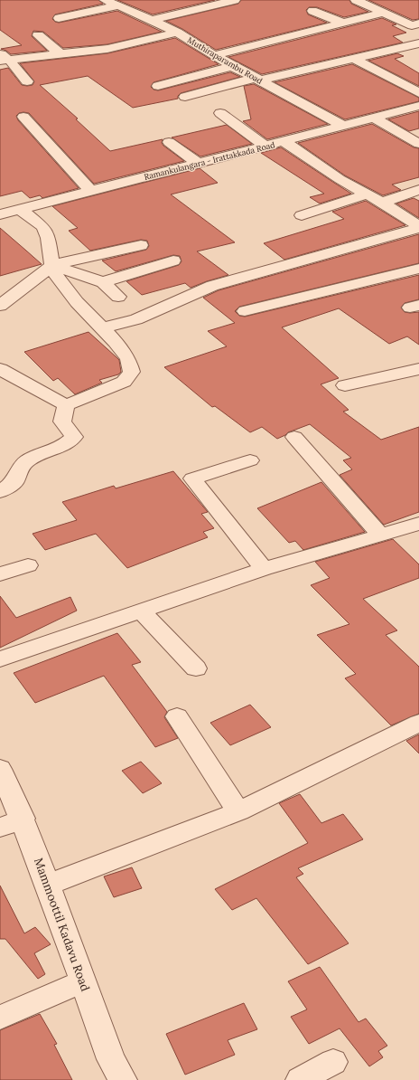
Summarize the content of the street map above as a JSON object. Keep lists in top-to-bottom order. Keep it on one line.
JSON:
{"streets":{"street":["Muthiraparambu Road","Ramankulangara - Irattakkada Road","Mammoottil Kadavu Road"]},"crossings":[["Muthiraparambu Road","Ramankulangara - Irattakkada Road"]]}
